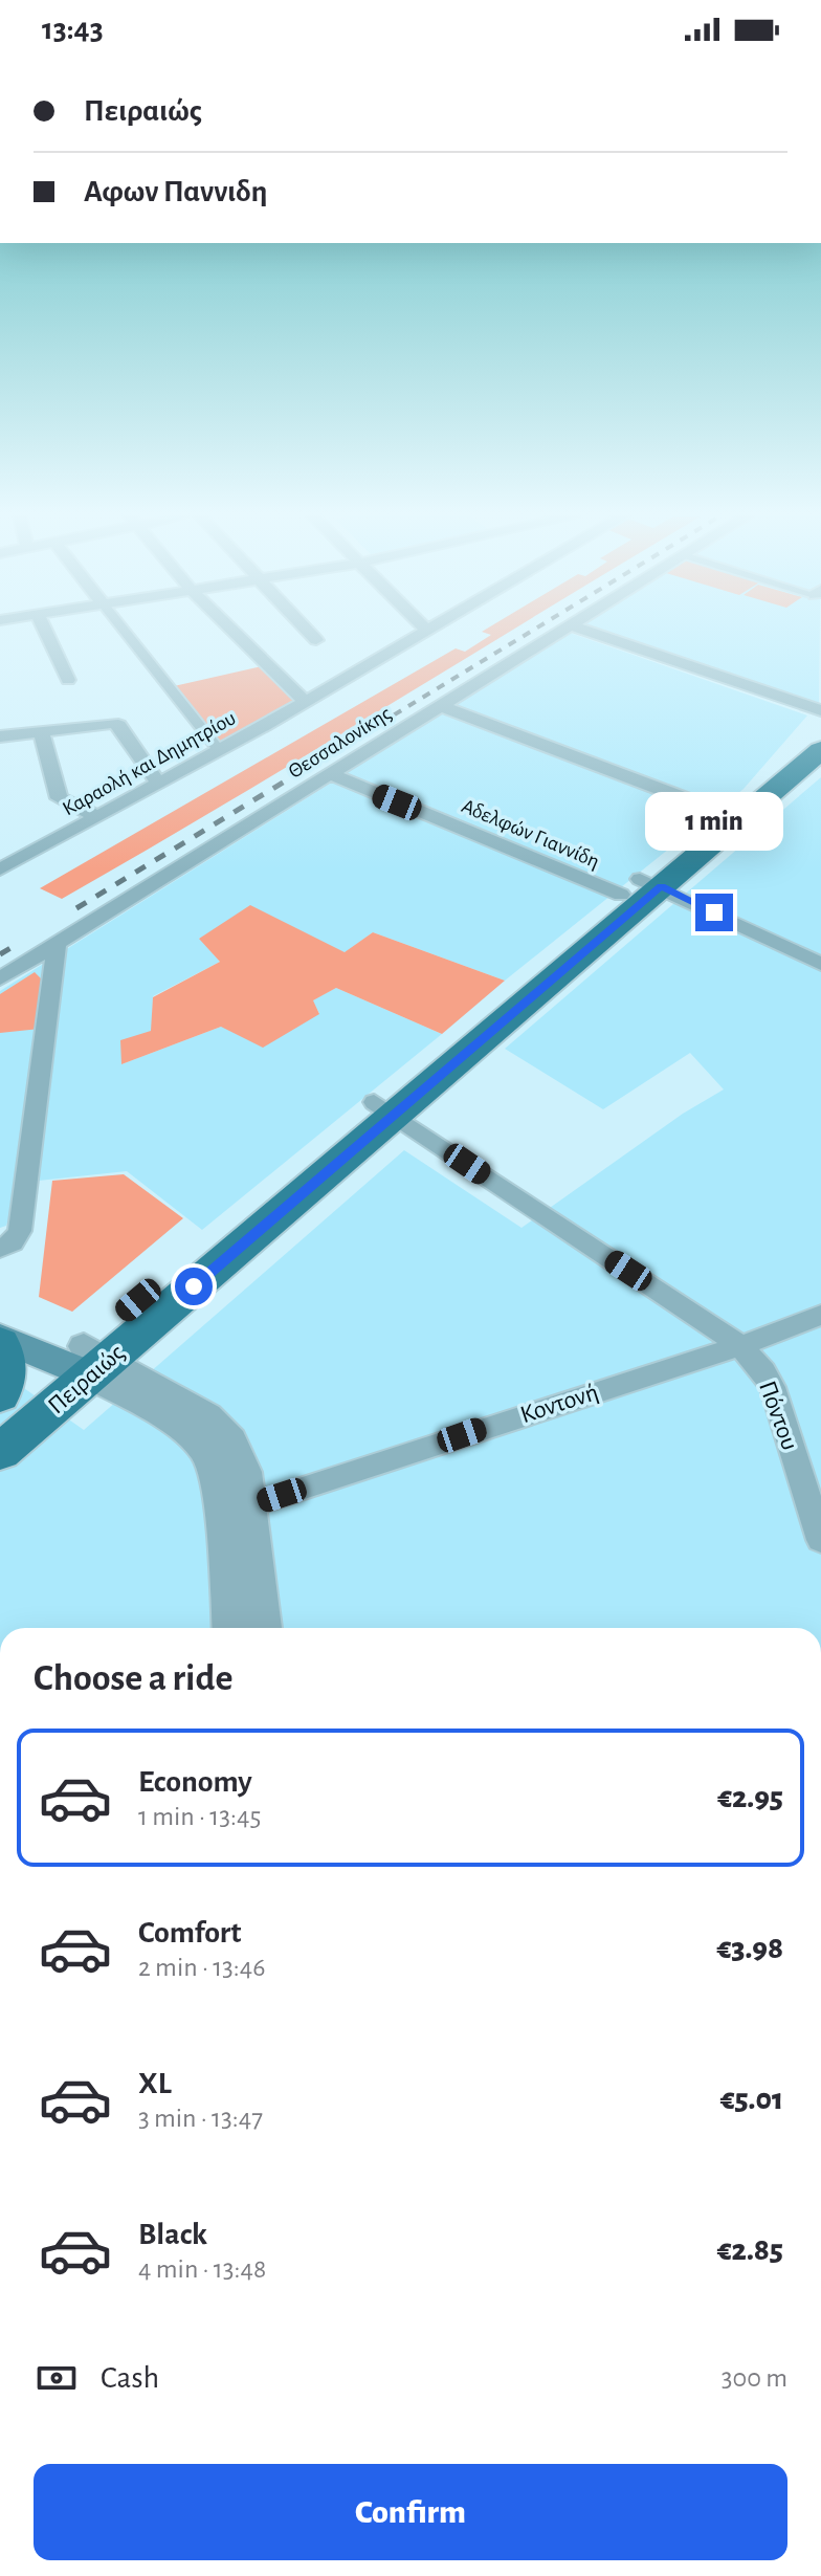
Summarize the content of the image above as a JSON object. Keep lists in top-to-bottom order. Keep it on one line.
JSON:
{"streets":{"main road":["Πειραιώς"],"street":["Θεσσαλονίκης","Καραολή και Δημητρίου","Αδελφών Γιαννίδη","Κοντονή","Πόντου"]},"crossings":[["Θεσσαλονίκης","Αδελφών Γιαννίδη"],["Αδελφών Γιαννίδη","Πειραιώς"],["Πειραιώς","Πόντου"],["Κοντονή","Πόντου"]],"page":{"status":"13:43","banner":["Πειραιώς","Αφων Παννιδη"],"bubble":"1 min","heading":"Choose a ride","list":[{"name":"Economy","note":"1 min · 13:45","value":"€2.95"},{"name":"Comfort","note":"2 min · 13:46","value":"€3.98"},{"name":"XL","note":"3 min · 13:47","value":"€5.01"},{"name":"Black","note":"4 min · 13:48","value":"€2.85"}],"pay":["Cash","300 m"],"buttons":"Confirm"}}
